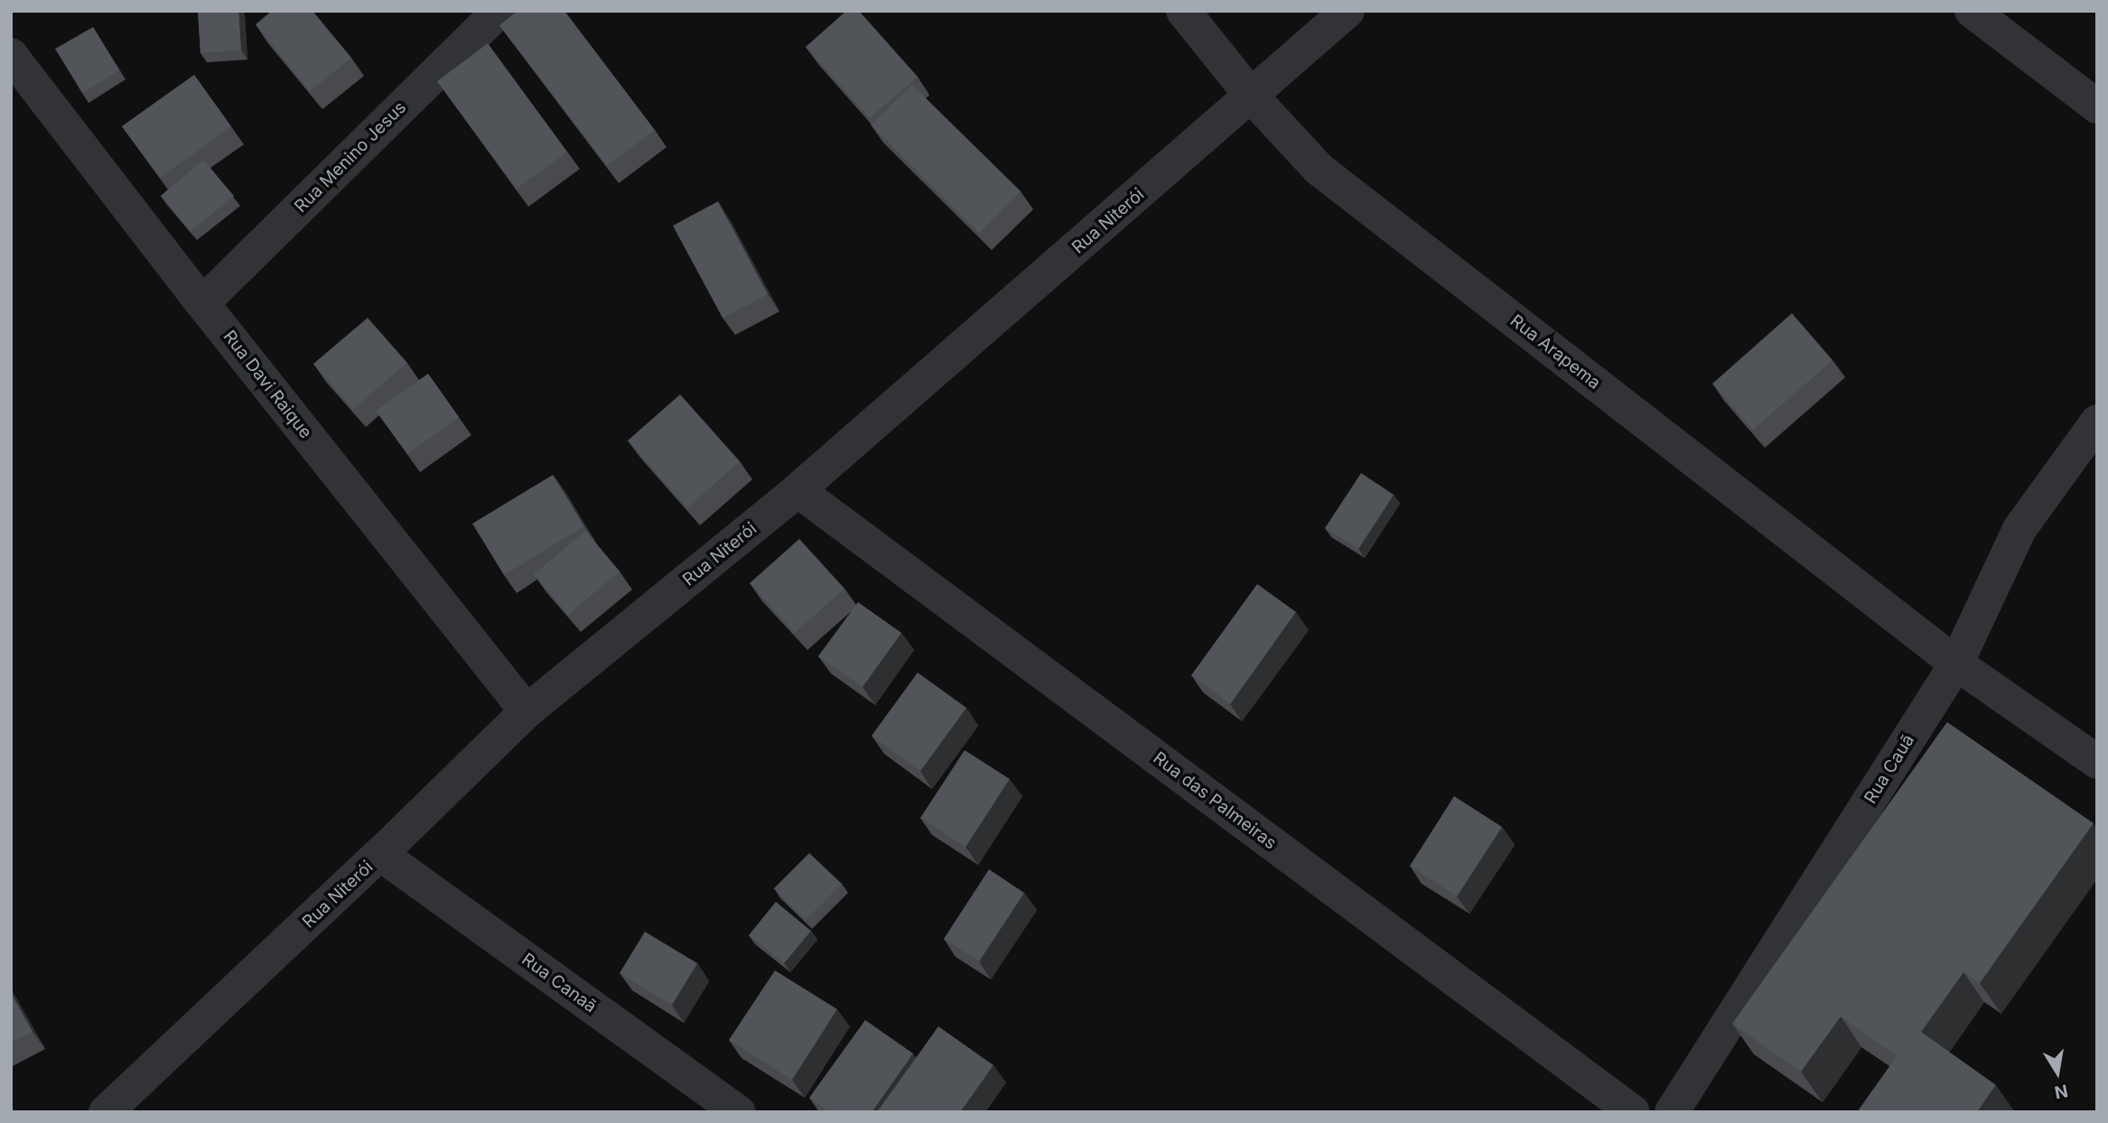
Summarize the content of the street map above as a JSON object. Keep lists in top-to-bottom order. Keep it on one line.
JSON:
{"streets":{"street":["Rua Menino Jesus","Rua Niterói","Rua Arapema","Rua Davi Raique","Rua Cauã","Rua das Palmeiras","Rua Canaã"]},"crossings":[["Rua Menino Jesus","Rua Davi Raique"],["Rua Niterói","Rua Arapema"],["Rua Niterói","Rua Davi Raique"],["Rua Niterói","Rua das Palmeiras"],["Rua Niterói","Rua Canaã"],["Rua Arapema","Rua Cauã"]],"north":"bottom"}
